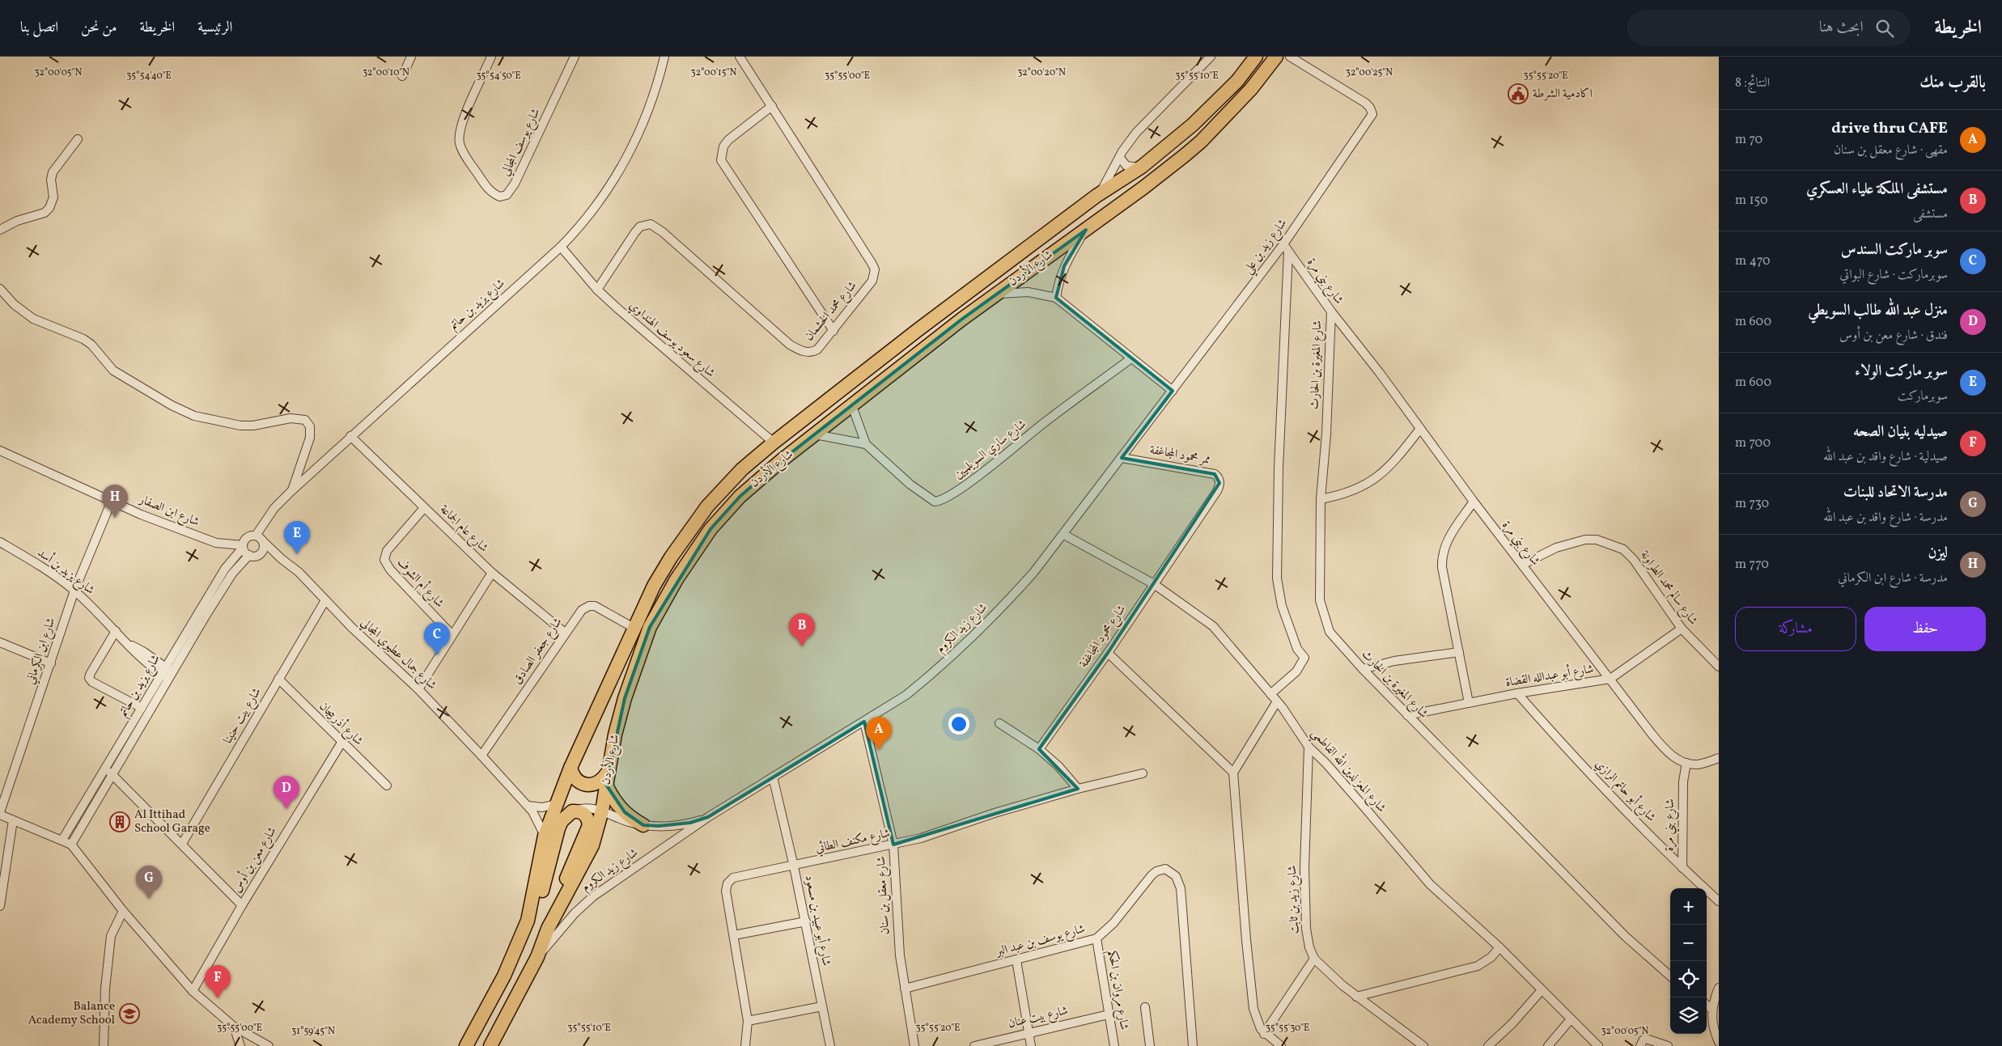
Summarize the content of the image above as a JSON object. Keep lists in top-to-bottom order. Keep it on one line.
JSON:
{"streets":{"highway":["شارع الأردن"],"street":["شارع يوسف المجالي","شارع زيد بن علي","شارع بني مرة","شارع يزيد بن حاتم","شارع محمد الخشمان","شارع سعود يوسف الهنداوي","شارع المغيرة بن الحارث","شارع ساري السويلميين","ممر محمود المجاغفة","شارع ابن الصفار","شارع عام الجماعة","شارع يزيد بن أسد","شارع أم الشوف","شارع سالم محمد الطراونة","شارع زيد الكروم","شارع محمود المجاغفة","شارع ابن الكرماني","شارع جعفر الصادق","شارع جمال عطيوي المجالي","شارع أبو عبدالله القضاة","شارع بيت حنينا","شارع أذربيجان","شارع المعز لدين الله الفاطمي","شارع أبو حاتم الرازي","شارع مكنف الطائي","شارع معن بن أوس","شارع معقل بن سنان","شارع زيد بن ثابت","شارع أبو عبيد بن مسعود","شارع يوسف بن عبد البر","شارع مروان بن الحكم","شارع بيت عنان"]},"crossings":[["شارع زيد بن علي","شارع بني مرة"],["شارع زيد بن علي","شارع زيد الكروم"],["شارع الأردن","شارع سعود يوسف الهنداوي"],["شارع الأردن","شارع ساري السويلميين"],["شارع الأردن","شارع زيد الكروم"],["شارع الأردن","شارع جعفر الصادق"],["شارع الأردن","شارع جمال عطيوي المجالي"],["شارع بني مرة","شارع المغيرة بن الحارث"],["شارع بني مرة","شارع سالم محمد الطراونة"],["شارع بني مرة","شارع أبو عبدالله القضاة"],["شارع بني مرة","شارع أبو حاتم الرازي"],["شارع يزيد بن حاتم","شارع سعود يوسف الهنداوي"],["شارع يزيد بن حاتم","شارع ابن الصفار"],["شارع يزيد بن حاتم","شارع عام الجماعة"],["شارع يزيد بن حاتم","شارع يزيد بن أسد"],["شارع يزيد بن حاتم","شارع جمال عطيوي المجالي"],["شارع محمد الخشمان","شارع سعود يوسف الهنداوي"],["شارع المغيرة بن الحارث","شارع أبو عبدالله القضاة"],["ممر محمود المجاغفة","شارع زيد الكروم"],["ممر محمود المجاغفة","شارع محمود المجاغفة"],["شارع ابن الصفار","شارع ابن الكرماني"],["شارع ابن الصفار","شارع جمال عطيوي المجالي"],["شارع عام الجماعة","شارع أم الشوف"],["شارع عام الجماعة","شارع جعفر الصادق"],["شارع يزيد بن أسد","شارع ابن الكرماني"],["شارع سالم محمد الطراونة","شارع أبو عبدالله القضاة"],["شارع زيد الكروم","شارع المعز لدين الله الفاطمي"],["شارع زيد الكروم","شارع معقل بن سنان"],["شارع زيد الكروم","شارع أبو عبيد بن مسعود"],["شارع محمود المجاغفة","شارع المعز لدين الله الفاطمي"],["شارع جعفر الصادق","شارع جمال عطيوي المجالي"],["شارع جمال عطيوي المجالي","شارع بيت حنينا"],["شارع أبو عبدالله القضاة","شارع أبو حاتم الرازي"],["شارع بيت حنينا","شارع أذربيجان"],["شارع أذربيجان","شارع معن بن أوس"],["شارع المعز لدين الله الفاطمي","شارع زيد بن ثابت"],["شارع مكنف الطائي","شارع معقل بن سنان"],["شارع مكنف الطائي","شارع أبو عبيد بن مسعود"],["شارع معقل بن سنان","شارع يوسف بن عبد البر"],["شارع يوسف بن عبد البر","شارع مروان بن الحكم"],["شارع مروان بن الحكم","شارع بيت عنان"]],"places":{"public building":["اكادمية الشرطة"],"building":["Al Ittihad School Garage"],"school or university":["Balance Academy School"]},"page":{"header":"الخريطة","search":"ابحث هنا","nav":["الرئيسية","الخريطة","من نحن","اتصل بنا"],"heading":["بالقرب منك","النتائج: 8"],"list":[{"mark":"A","name":"drive thru CAFE","note":"مقهى · شارع معقل بن سنان","value":"70 m"},{"mark":"B","name":"مستشفى الملكة علياء العسكري","note":"مستشفى","value":"150 m"},{"mark":"C","name":"سوبر ماركت السندس","note":"سوبرماركت · شارع البواتي","value":"470 m"},{"mark":"D","name":"منزل عبد الله طالب السويطي","note":"فندق · شارع معن بن أوس","value":"600 m"},{"mark":"E","name":"سوبر ماركت الولاء","note":"سوبرماركت","value":"600 m"},{"mark":"F","name":"صيدليه بنيان الصحه","note":"صيدلية · شارع واقد بن عبد الله","value":"700 m"},{"mark":"G","name":"مدرسة الاتحاد للبنات","note":"مدرسة · شارع واقد بن عبد الله","value":"730 m"},{"mark":"H","name":"ليزن","note":"مدرسة · شارع ابن الكرماني","value":"770 m"}],"pins":["H","E","B","C","A","D","G","F"],"buttons":["حفظ","مشاركة"],"map_buttons":["+","−"]},"coordinates":["32°00'05\"N","32°00'10\"N","32°00'15\"N","32°00'20\"N","32°00'25\"N","35°55'20\"E","35°54'40\"E","35°54'50\"E","35°55'00\"E","35°55'10\"E","35°55'30\"E","31°59'45\"N"]}
